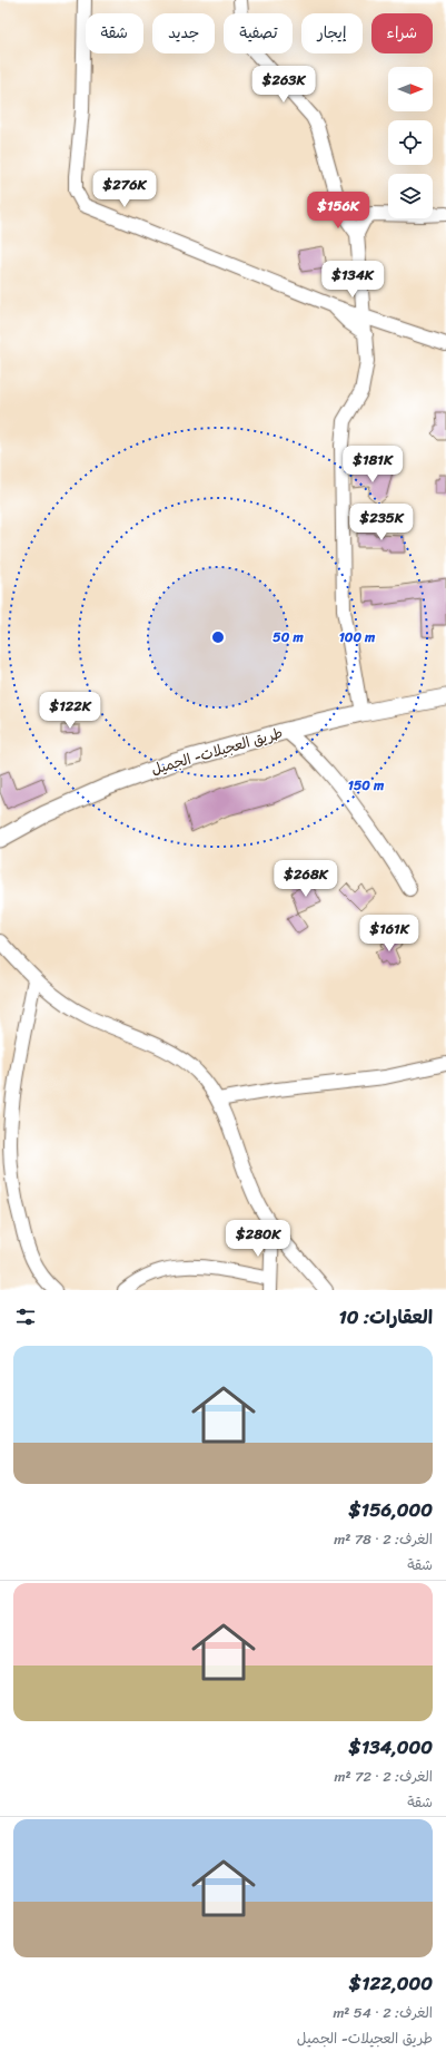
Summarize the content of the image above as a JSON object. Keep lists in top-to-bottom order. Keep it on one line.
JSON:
{"streets":{"main road":["طريق العجيلات- الجميل"]},"north":"right","page":{"chip":["شراء","إيجار","تصفية","جديد","شقة"],"price":["$263K","$276K","$156K","$134K","$181K","$235K","$122K","$268K","$161K","$280K"],"heading":"العقارات: 10","list":[{"name":"$156,000","note":"الغرف: 2 · 78 m² · شقة"},{"name":"$134,000","note":"الغرف: 2 · 72 m² · شقة"},{"name":"$122,000","note":"الغرف: 2 · 54 m² · طريق العجيلات- الجميل"}]},"rings":["50 m","100 m","150 m"]}
